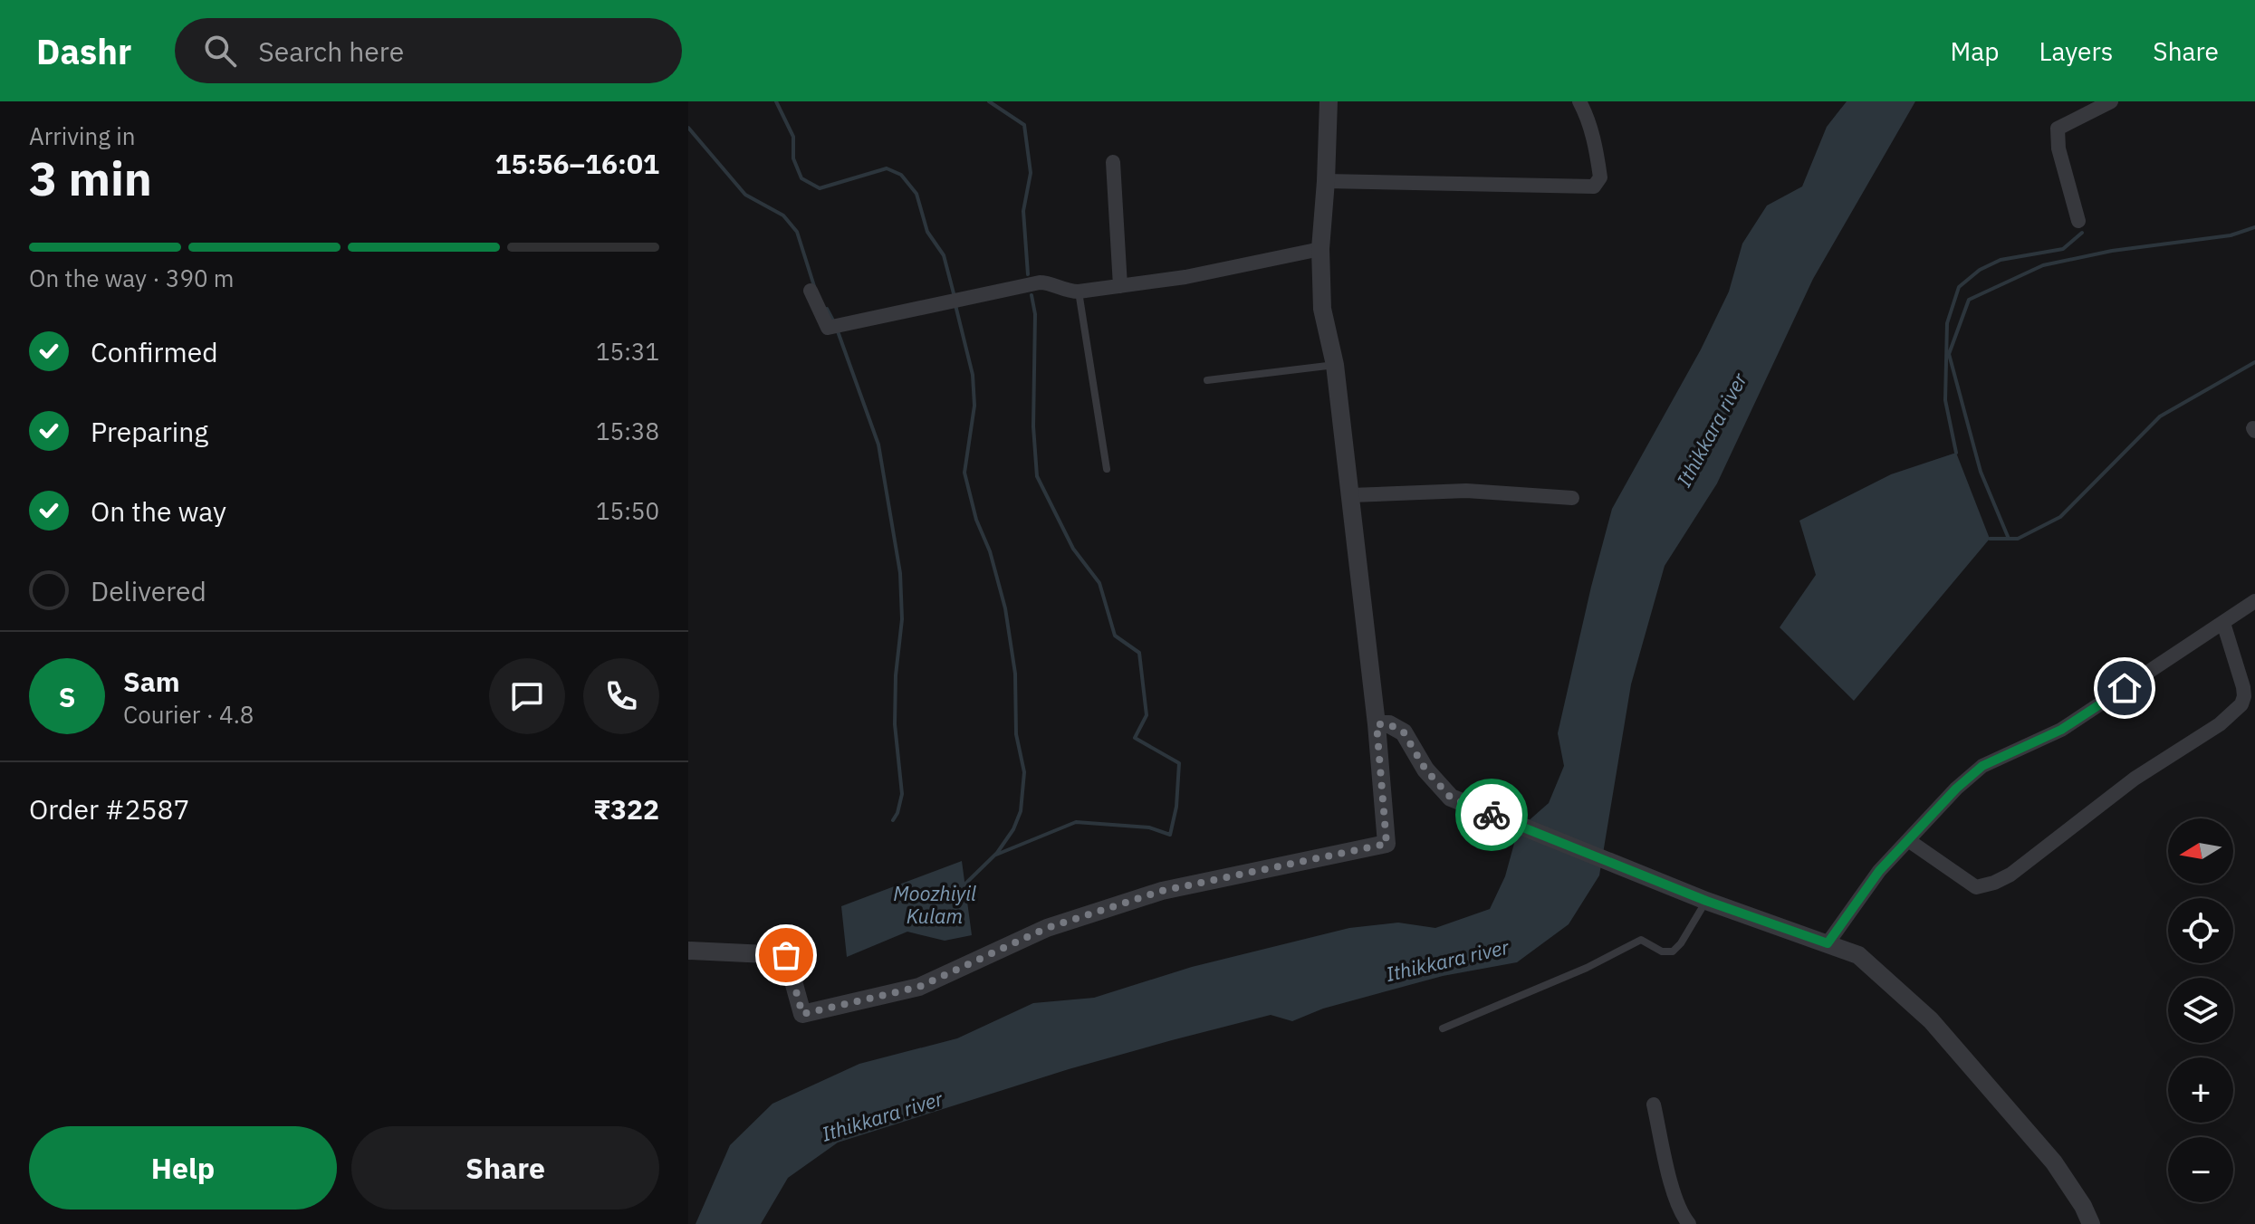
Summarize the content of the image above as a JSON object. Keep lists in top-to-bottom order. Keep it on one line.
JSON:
{"water":["Ithikkara river","Moozhiyil Kulam"],"north":"left","page":{"header":"Dashr","search":"Search here","nav":["Map","Layers","Share"],"heading":["3 min","Arriving in","15:56–16:01"],"panel":["Sam","Courier · 4.8","Order #2587","₹322"],"bar":"On the way · 390 m","list":[["Confirmed","15:31"],["Preparing","15:38"],["On the way","15:50"],"Delivered"],"round":"S","map_buttons":["+","−"],"buttons":["Help","Share"]}}
